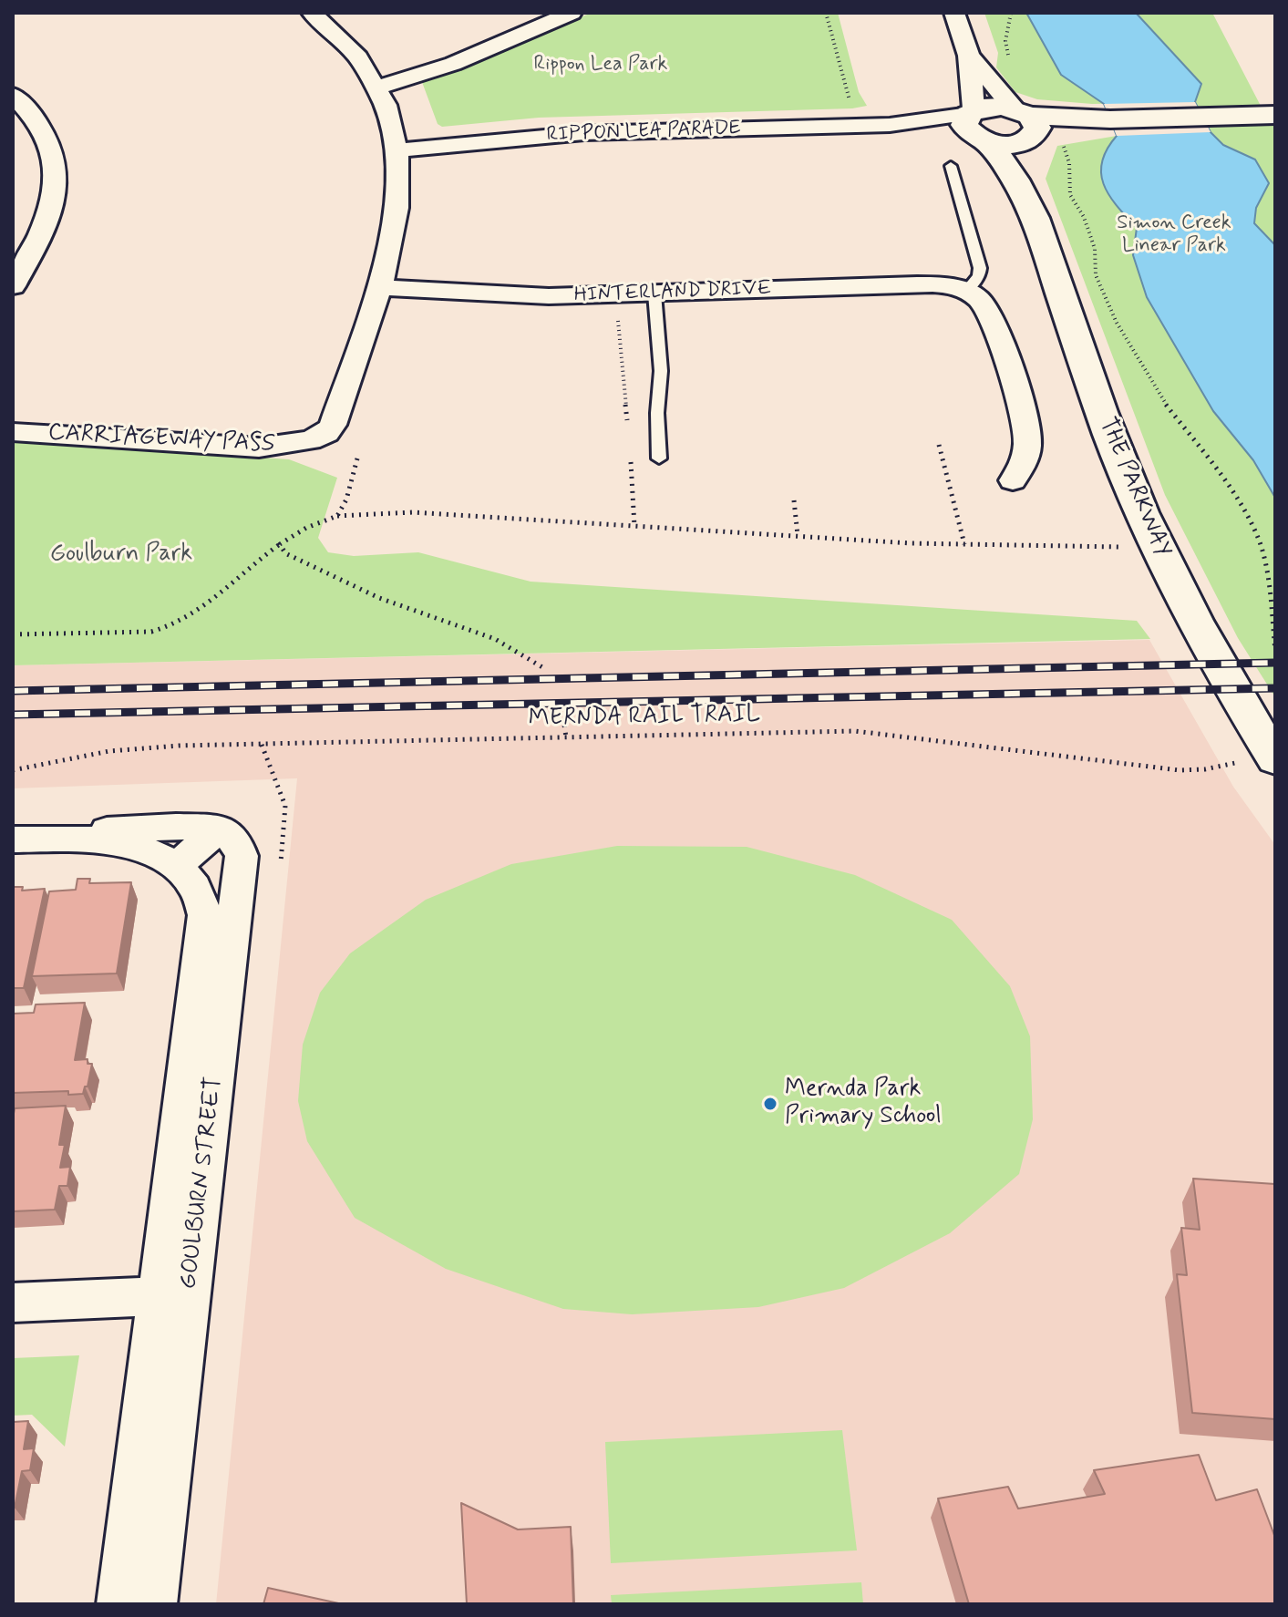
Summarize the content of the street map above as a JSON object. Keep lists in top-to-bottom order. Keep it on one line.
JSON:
{"streets":{"street":["RIPPON LEA PARADE","HINTERLAND DRIVE","CARRIAGEWAY PASS","THE PARKWAY","GOULBURN STREET"],"path":["MERNDA RAIL TRAIL"]},"crossings":[["RIPPON LEA PARADE","CARRIAGEWAY PASS"],["RIPPON LEA PARADE","THE PARKWAY"],["HINTERLAND DRIVE","CARRIAGEWAY PASS"],["THE PARKWAY","MERNDA RAIL TRAIL"]],"parks":["Rippon Lea Park","Simon Creek Linear Park","Goulburn Park"],"places":["Mernda Park Primary School"]}
